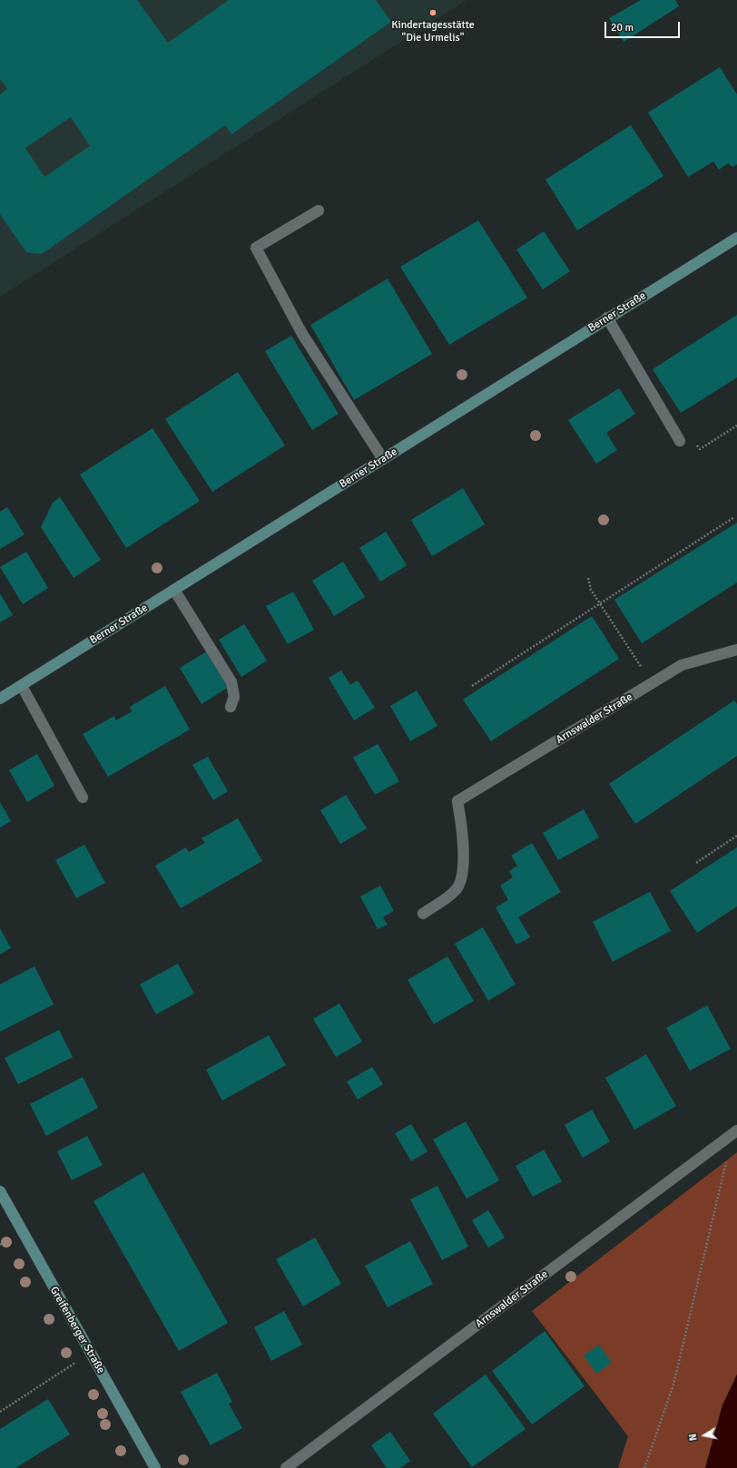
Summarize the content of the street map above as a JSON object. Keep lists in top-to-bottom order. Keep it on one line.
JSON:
{"streets":{"main road":["Berner Straße","Greifenberger Straße"],"street":["Arnswalder Straße"]},"places":["Kindertagesstätte \"Die Urmelis\""],"scale_bar":"20 m","north":"left"}
